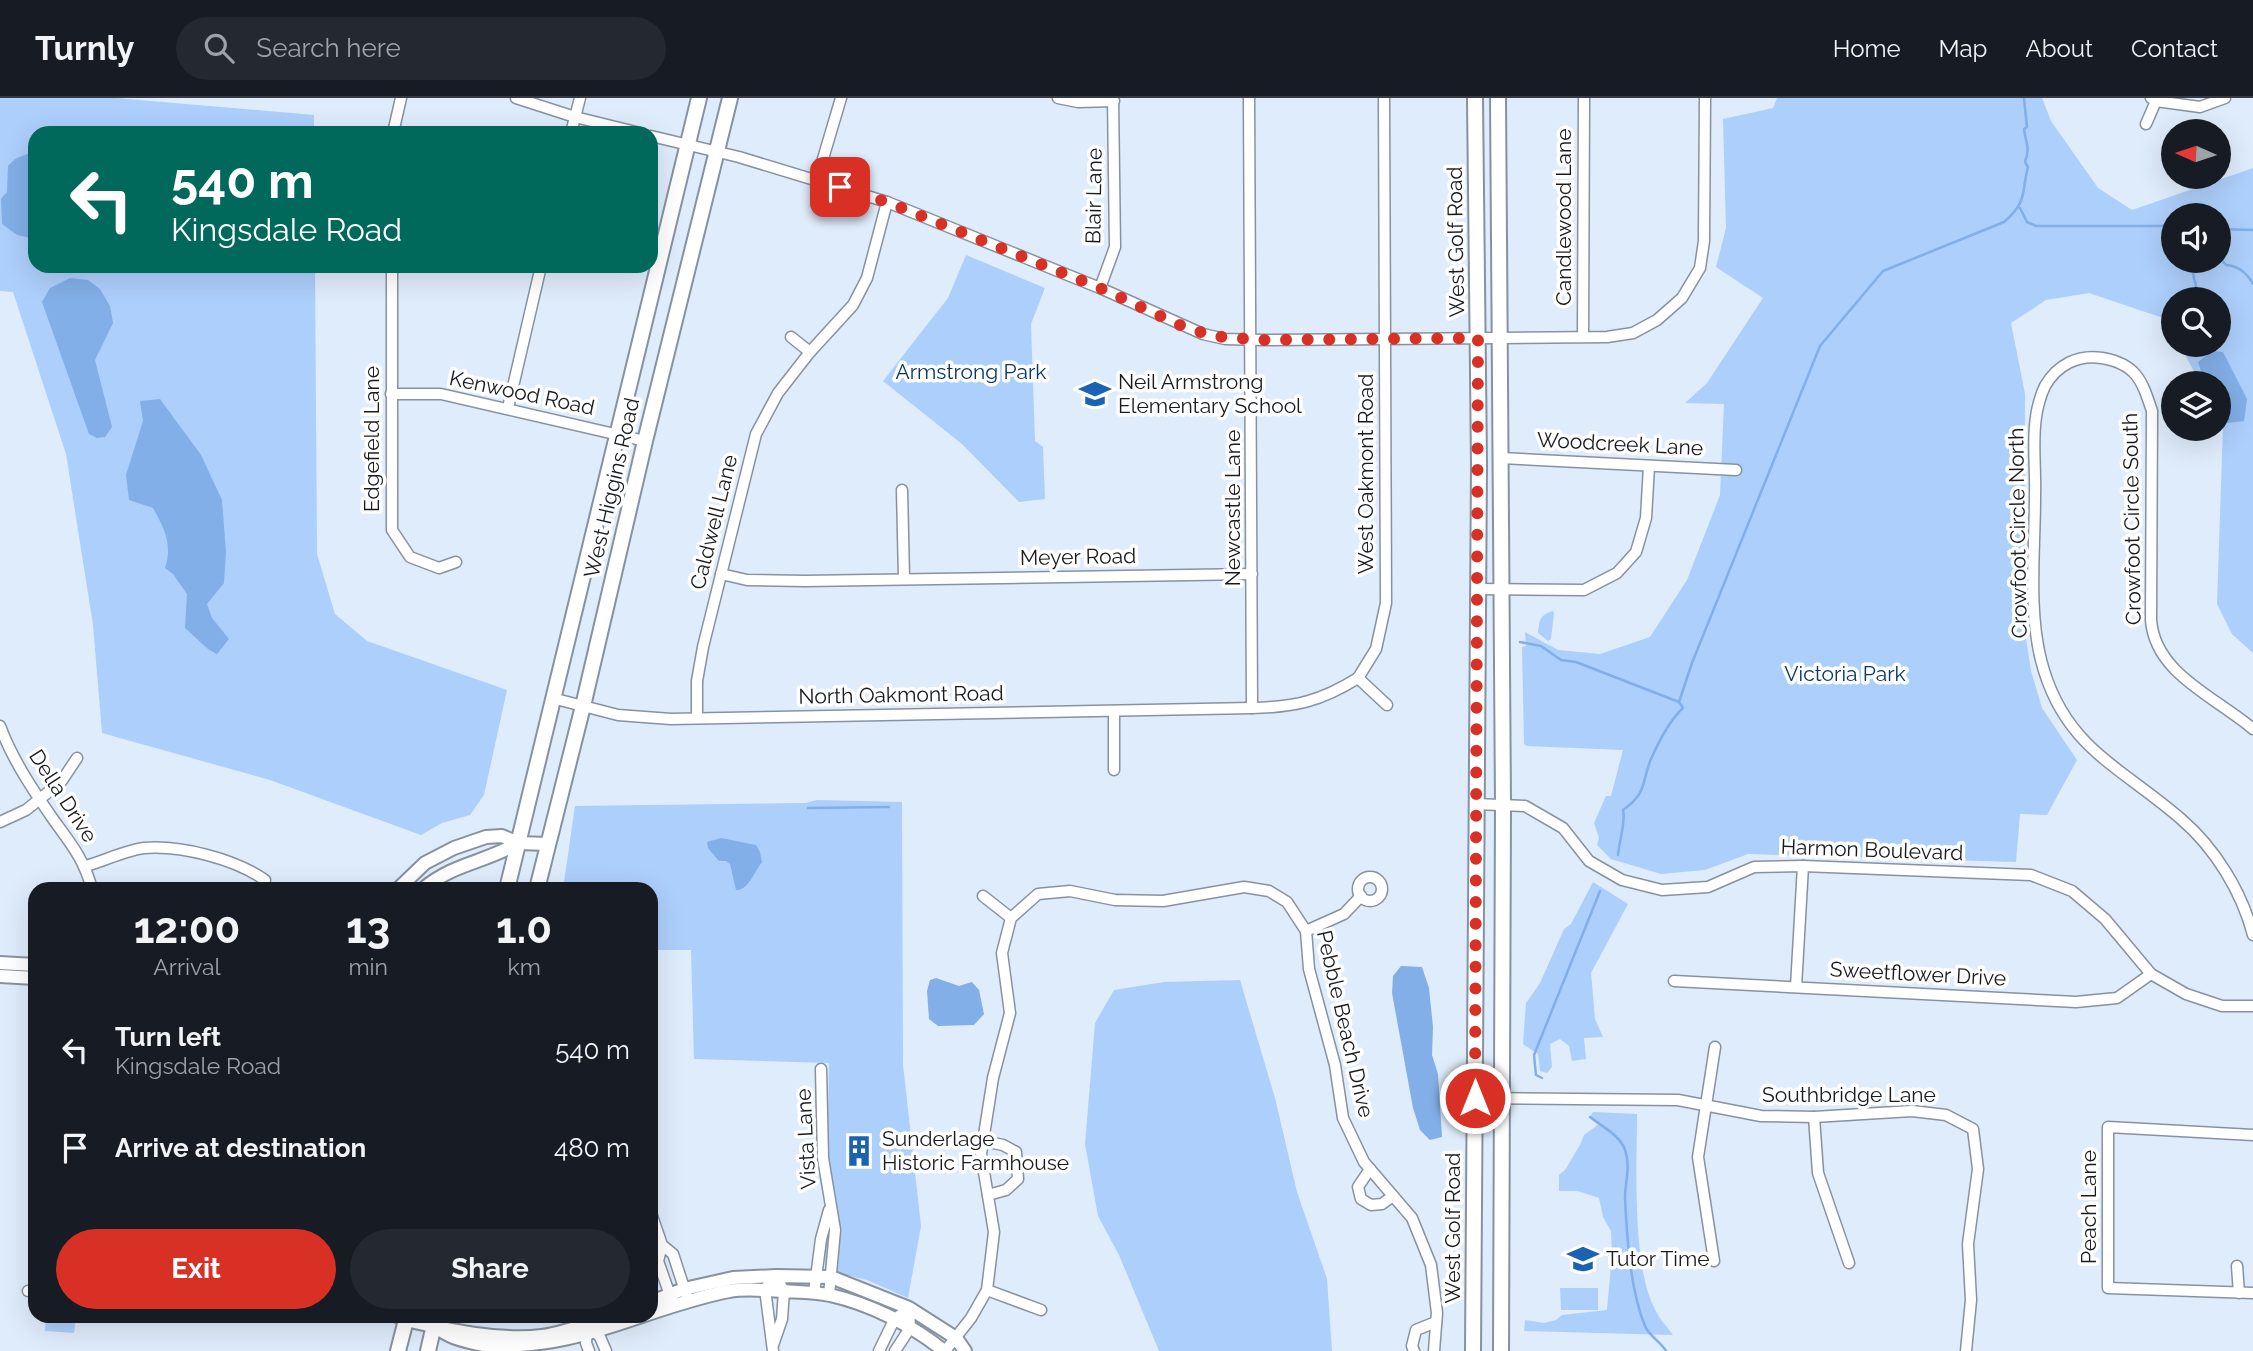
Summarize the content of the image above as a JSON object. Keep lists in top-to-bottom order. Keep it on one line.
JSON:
{"streets":{"main road":["West Golf Road","West Higgins Road"],"street":["Blair Lane","Candlewood Lane","Kenwood Road","Edgefield Lane","Woodcreek Lane","West Oakmont Road","Newcastle Lane","Crowfoot Circle South","Caldwell Lane","Crowfoot Circle North","Meyer Road","North Oakmont Road","Della Drive","Harmon Boulevard","Sweetflower Drive","Pebble Beach Drive","Southbridge Lane","Vista Lane","Peach Lane"]},"crossings":[["West Golf Road","Woodcreek Lane"],["West Golf Road","Harmon Boulevard"],["West Golf Road","Southbridge Lane"],["Kenwood Road","Edgefield Lane"],["Kenwood Road","West Higgins Road"],["West Oakmont Road","North Oakmont Road"],["West Higgins Road","North Oakmont Road"],["Newcastle Lane","Meyer Road"],["Newcastle Lane","North Oakmont Road"],["Crowfoot Circle South","Crowfoot Circle North"],["Caldwell Lane","Meyer Road"],["Caldwell Lane","North Oakmont Road"],["Harmon Boulevard","Sweetflower Drive"]],"parks":["Armstrong Park","Victoria Park"],"places":{"school or university":["Neil Armstrong Elementary School","Tutor Time"],"building":["Sunderlage Historic Farmhouse"]},"north":"left","page":{"header":"Turnly","search":"Search here","nav":["Home","Map","About","Contact"],"turn":["540 m","Kingsdale Road"],"eta":["12:00","Arrival","13","min","1.0","km"],"list":[{"name":"Turn left","note":"Kingsdale Road","value":"540 m"},{"name":"Arrive at destination","value":"480 m"}],"buttons":["Exit","Share"]}}
